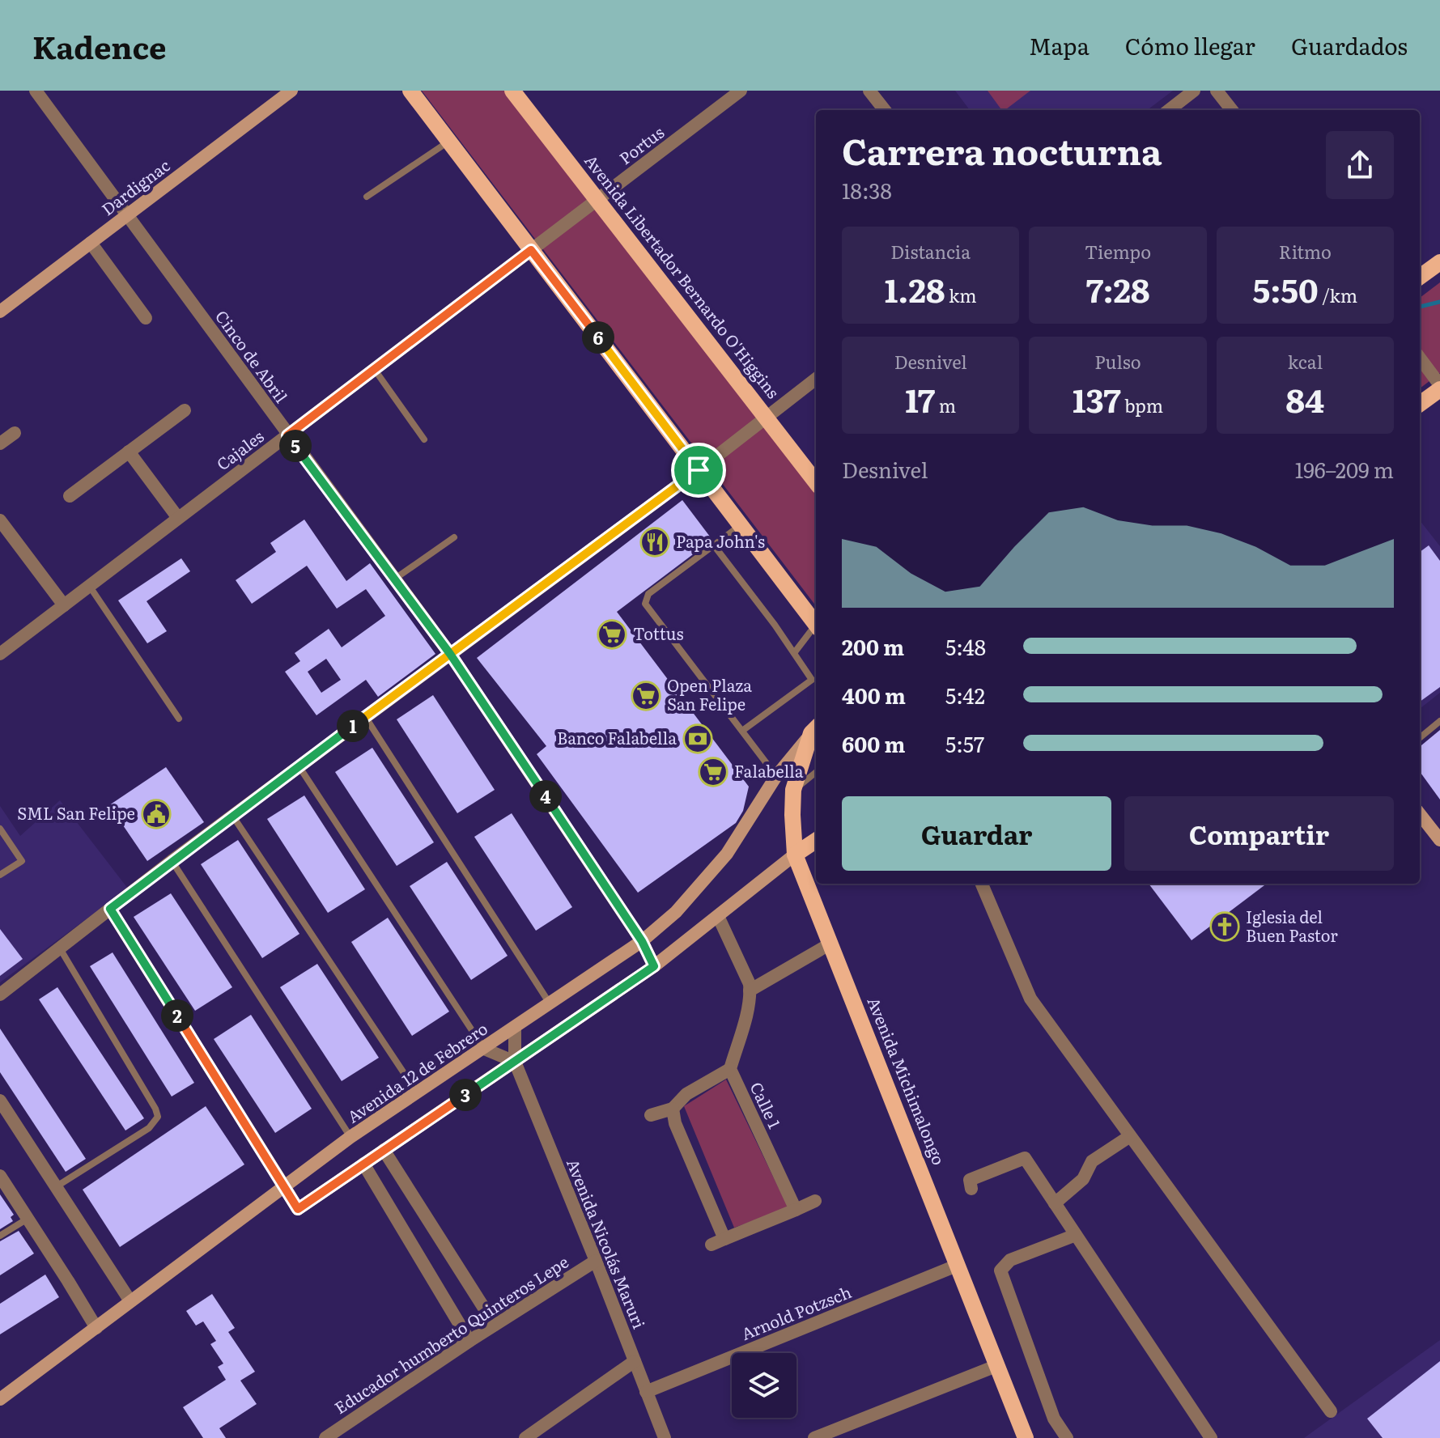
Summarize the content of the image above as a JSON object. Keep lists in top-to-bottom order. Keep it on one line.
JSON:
{"streets":{"main road":["Avenida Libertador Bernardo O'Higgins","Avenida Michimalongo"],"street":["Portus","Dardignac","Cinco de Abril","Cajales","Avenida 12 de Febrero","Calle 1","Avenida Nicolás Maruri","Arnold Potzsch","Educador humberto Quinteros Lepe"]},"crossings":[["Portus","Avenida Libertador Bernardo O'Higgins"],["Portus","Cajales"],["Dardignac","Cinco de Abril"],["Cinco de Abril","Cajales"],["Cinco de Abril","Avenida 12 de Febrero"],["Avenida 12 de Febrero","Avenida Michimalongo"],["Avenida 12 de Febrero","Avenida Nicolás Maruri"],["Avenida Michimalongo","Arnold Potzsch"],["Avenida Nicolás Maruri","Arnold Potzsch"],["Avenida Nicolás Maruri","Educador humberto Quinteros Lepe"]],"places":{"restaurant":["Papa John's"],"supermarket":["Tottus","Open Plaza San Felipe","Falabella"],"bank":["Banco Falabella"],"public building":["SML San Felipe"],"church":["Iglesia del Buen Pastor"]},"page":{"header":"Kadence","nav":["Mapa","Cómo llegar","Guardados"],"heading":["Carrera nocturna","18:38"],"stats":[["Distancia","1.28 km"],["Tiempo","7:28"],["Ritmo","5:50 /km"],["Desnivel","17 m"],["Pulso","137 bpm"],["kcal","84"]],"pins":["6","5","1","4","2","3"],"chart":["Desnivel","196–209 m"],"list":[{"name":"200 m","note":"5:48"},{"name":"400 m","note":"5:42"},{"name":"600 m","note":"5:57"}],"buttons":["Guardar","Compartir"]}}
